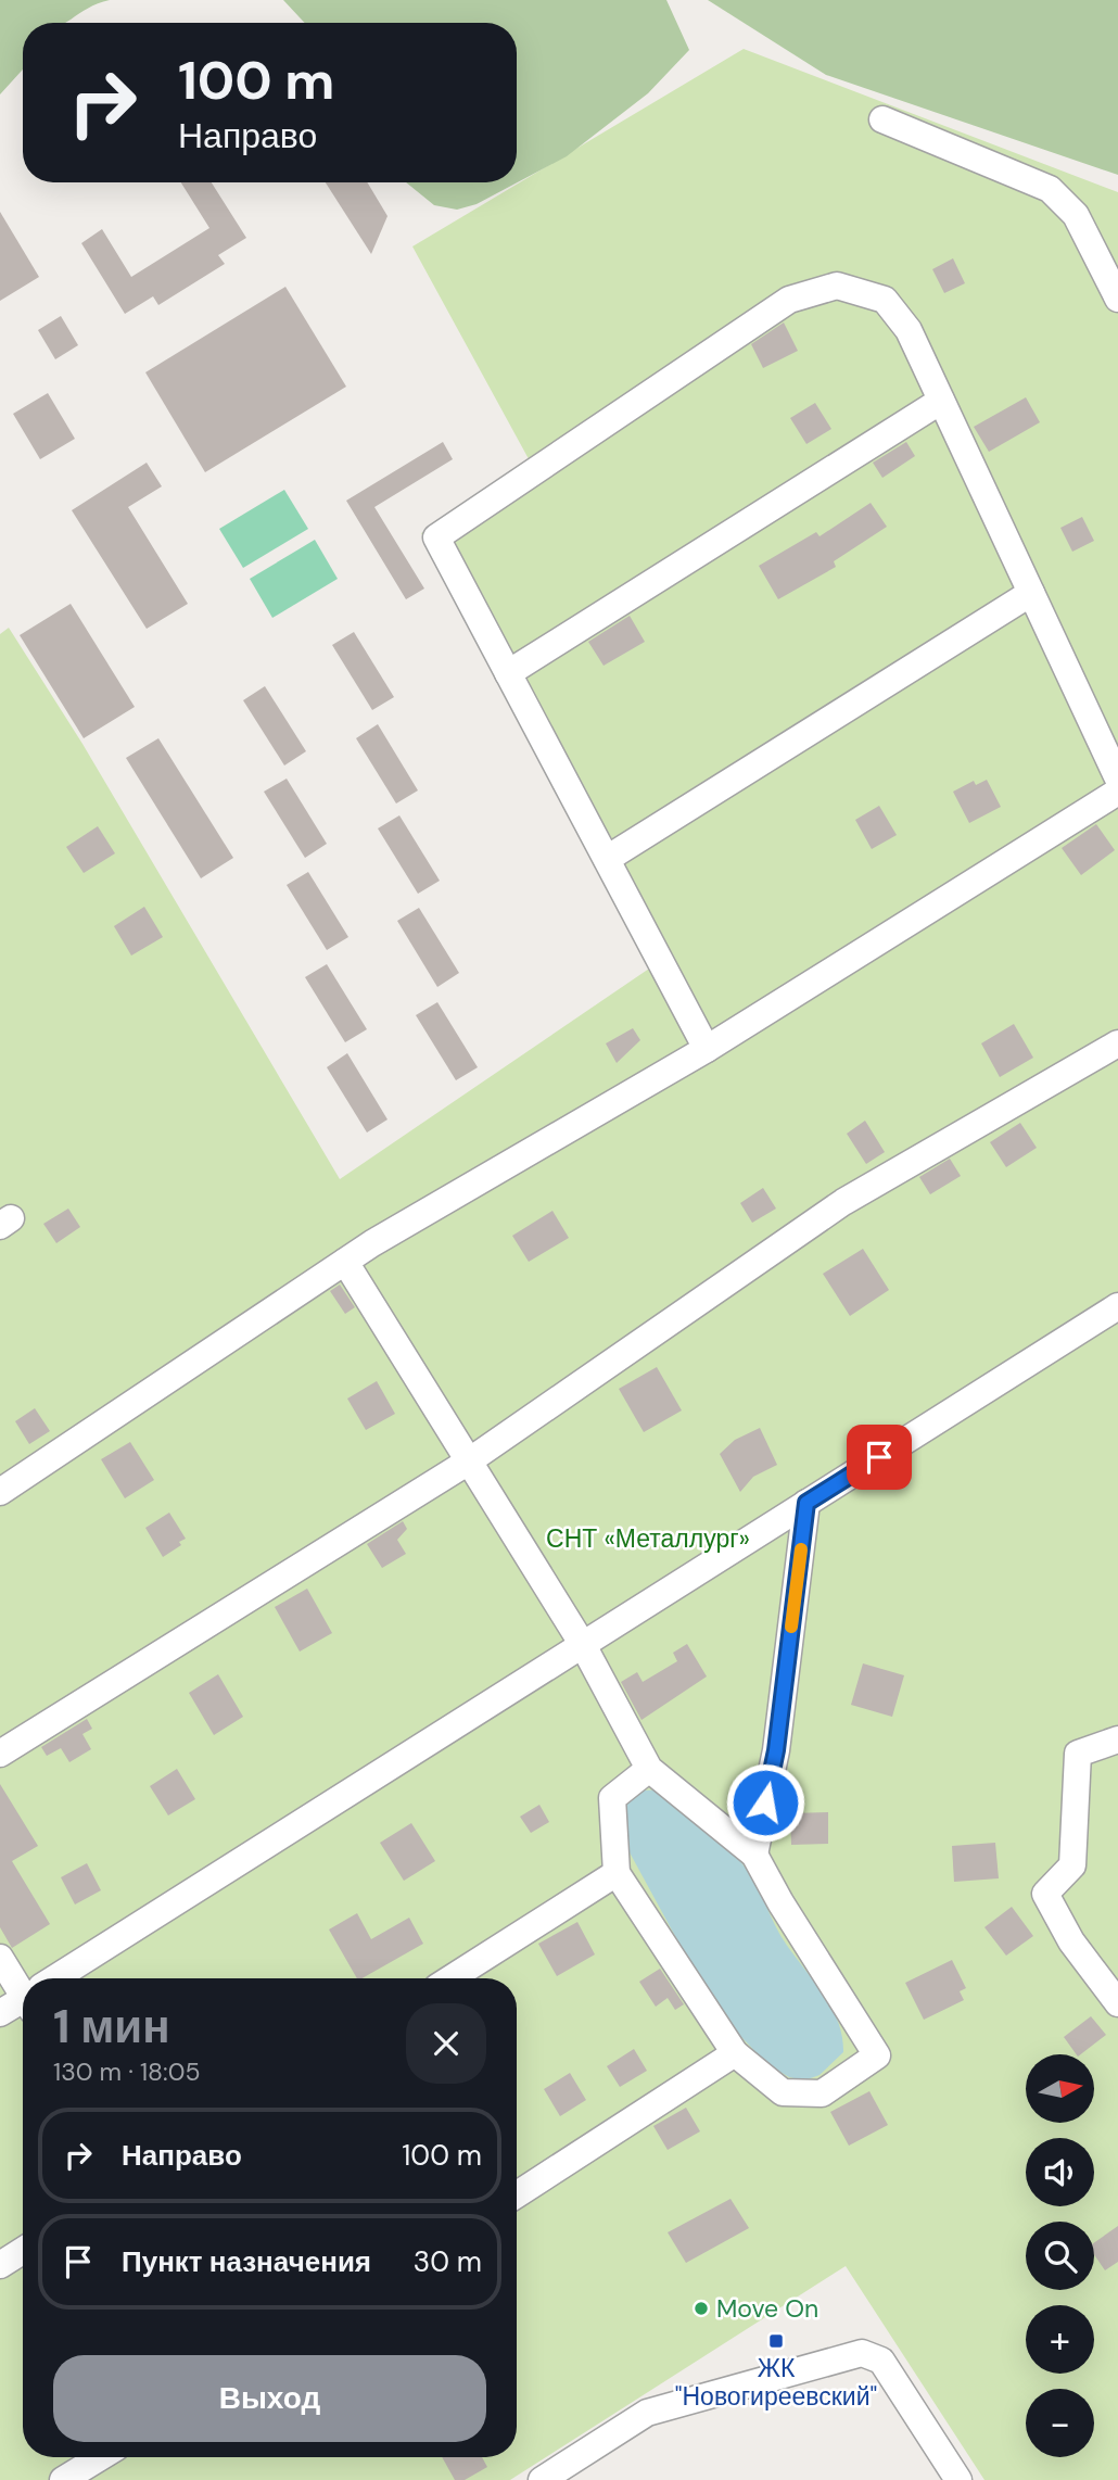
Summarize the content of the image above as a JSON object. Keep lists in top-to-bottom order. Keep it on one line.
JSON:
{"parks":["СНТ «Металлург»"],"places":{"other":["Move On"],"transit":["ЖК \"Новогиреевский\""]},"north":"right","page":{"turn":["100 m","Направо"],"heading":["1 мин","130 m · 18:05"],"map_buttons":["+","−"],"list":[{"name":"Направо","value":"100 m"},{"name":"Пункт назначения","value":"30 m"}],"buttons":"Выход"}}
